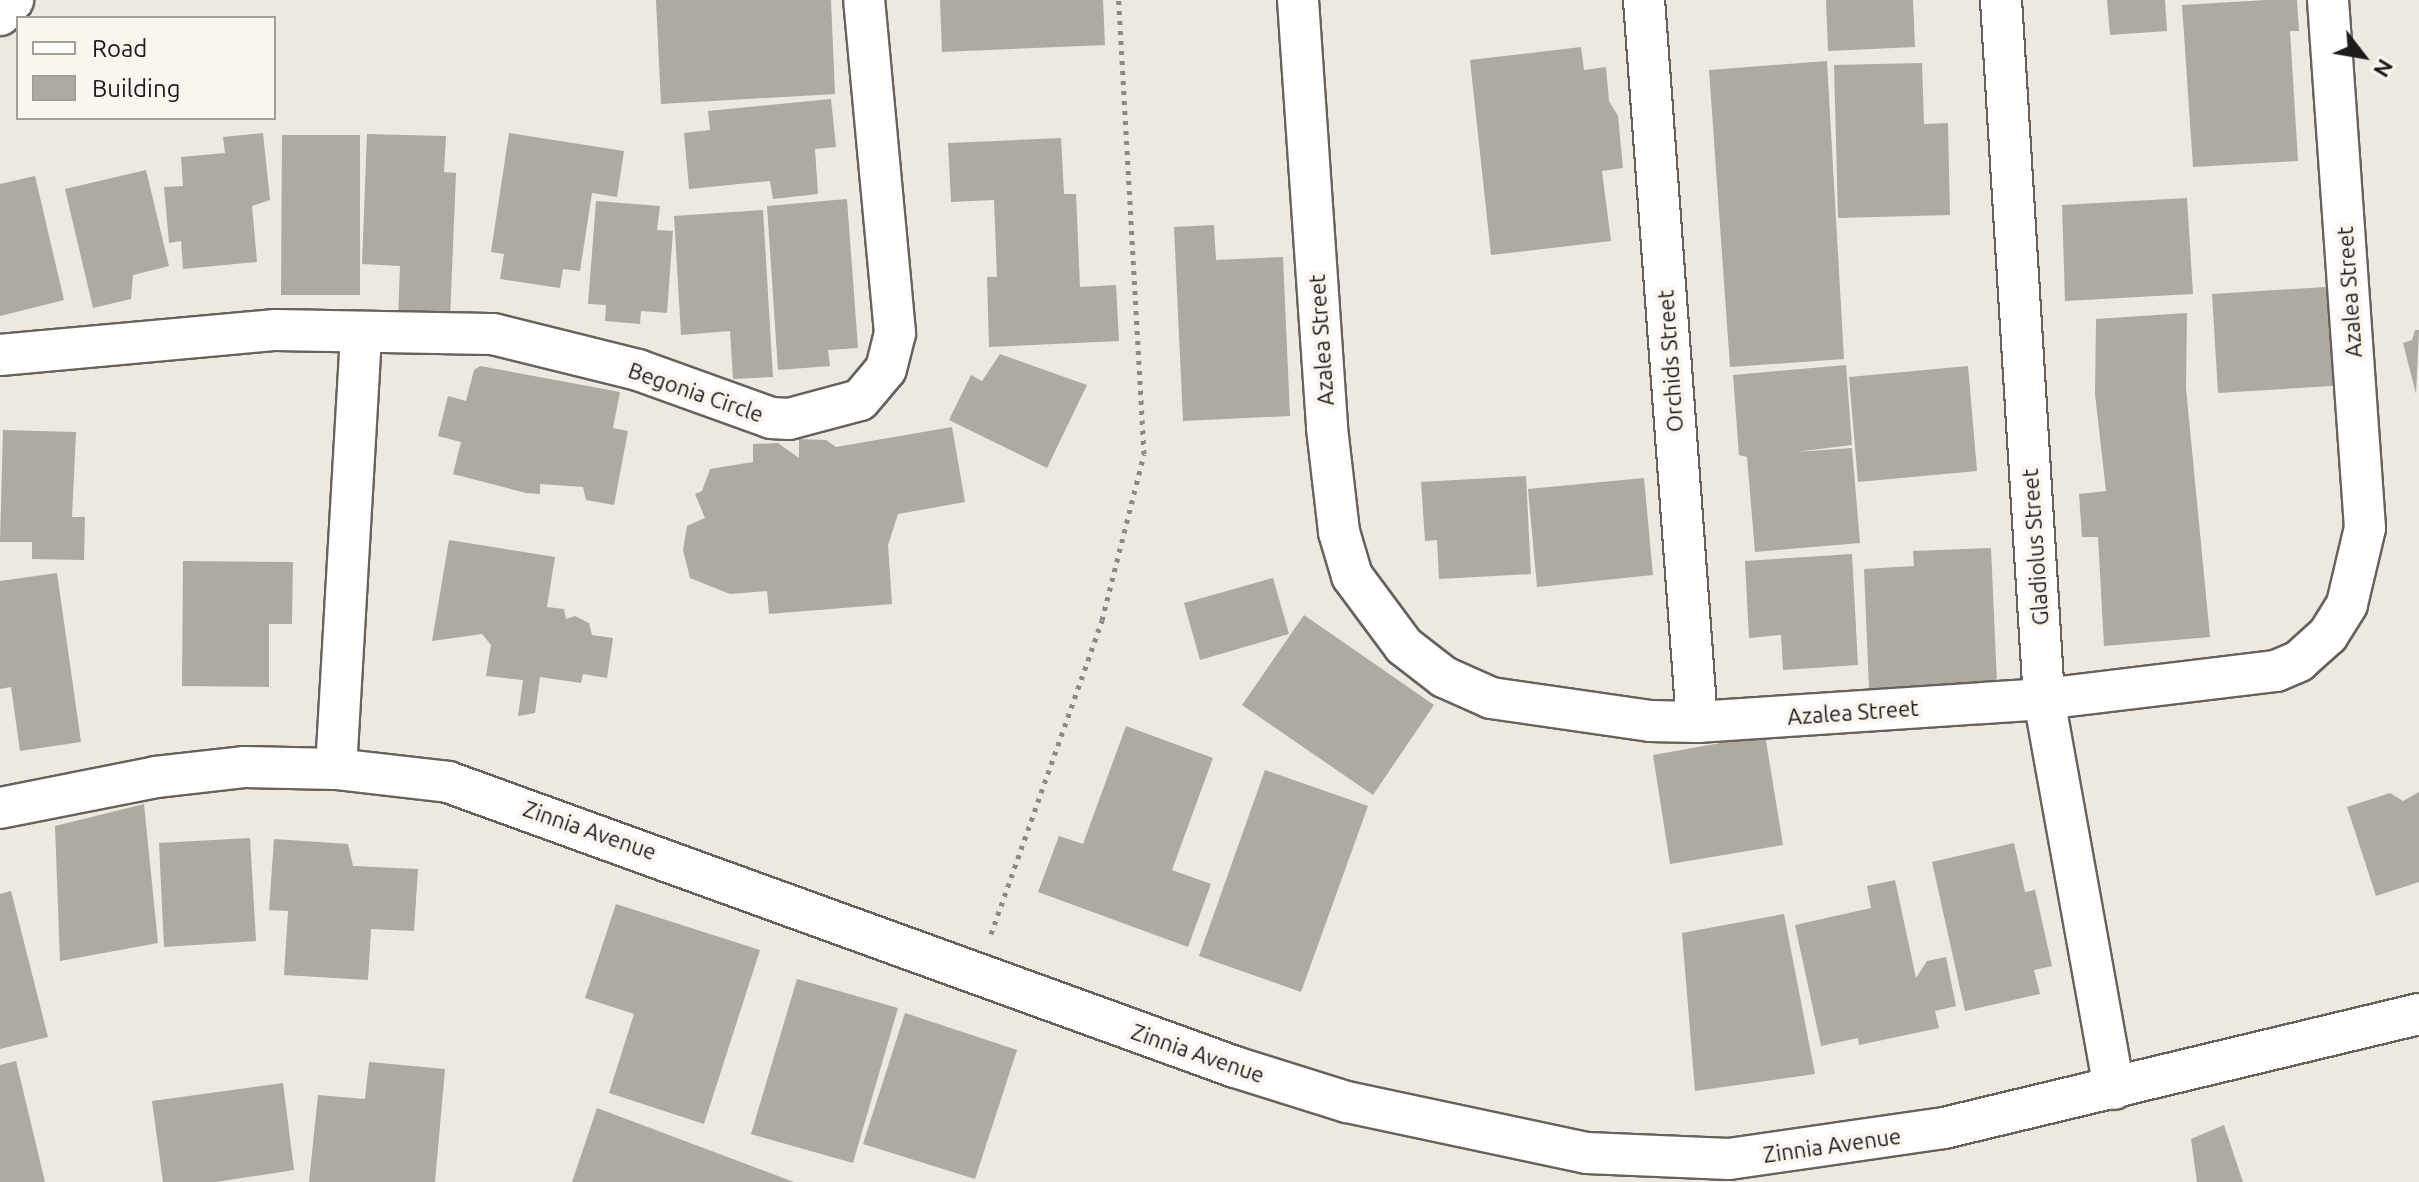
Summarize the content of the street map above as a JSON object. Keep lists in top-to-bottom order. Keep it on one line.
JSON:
{"streets":{"street":["Azalea Street","Orchids Street","Begonia Circle","Gladiolus Street","Zinnia Avenue"]},"crossings":[["Azalea Street","Orchids Street"],["Azalea Street","Gladiolus Street"],["Gladiolus Street","Zinnia Avenue"]],"legend":["Road","Building"],"north":"bottom right"}
